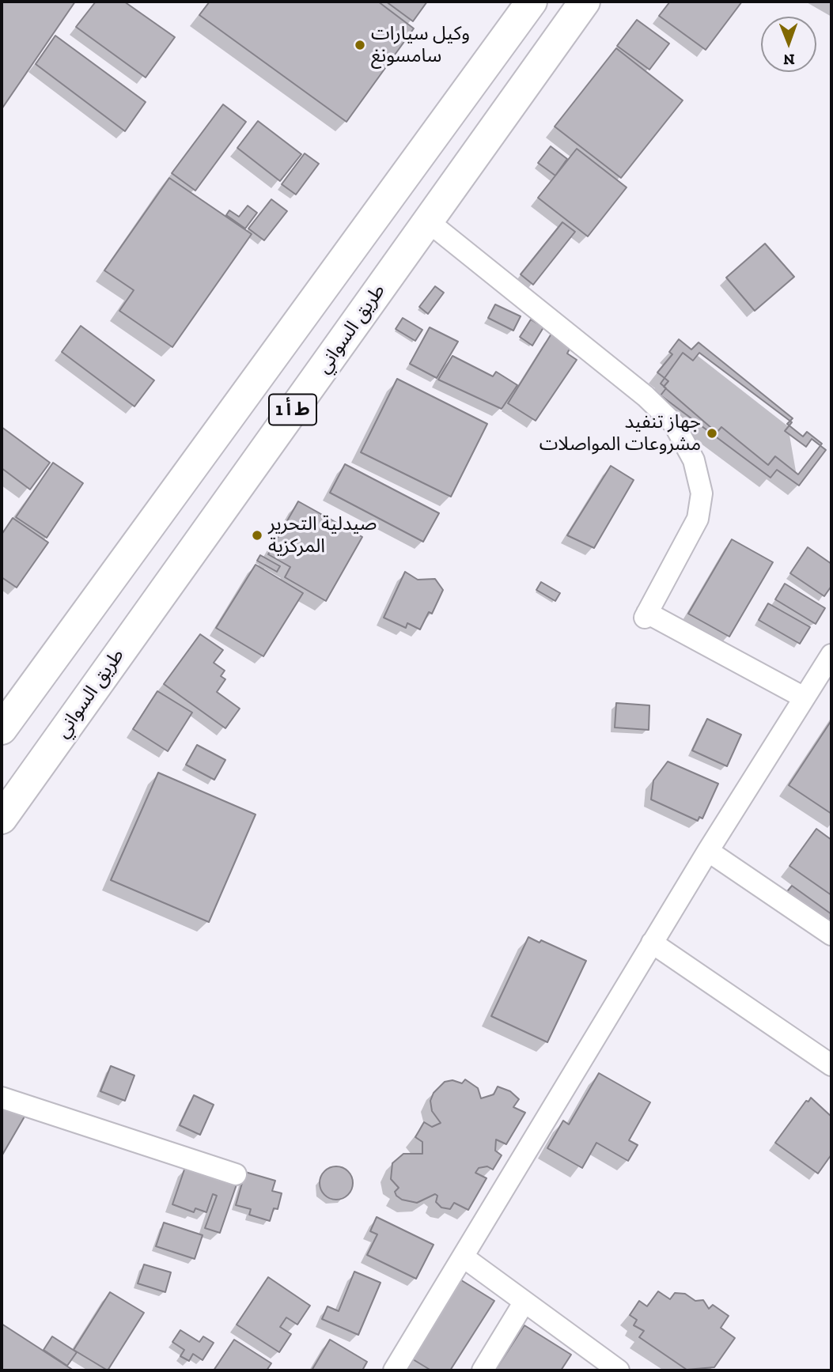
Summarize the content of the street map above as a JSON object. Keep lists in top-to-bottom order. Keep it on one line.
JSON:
{"streets":{"highway":["طريق السواني","ط أ 1"]},"places":["وكيل سيارات سامسونغ","جهاز تنفيد مشروعات المواصلات","صيدلية التحرير المركزية"],"north":"bottom"}
